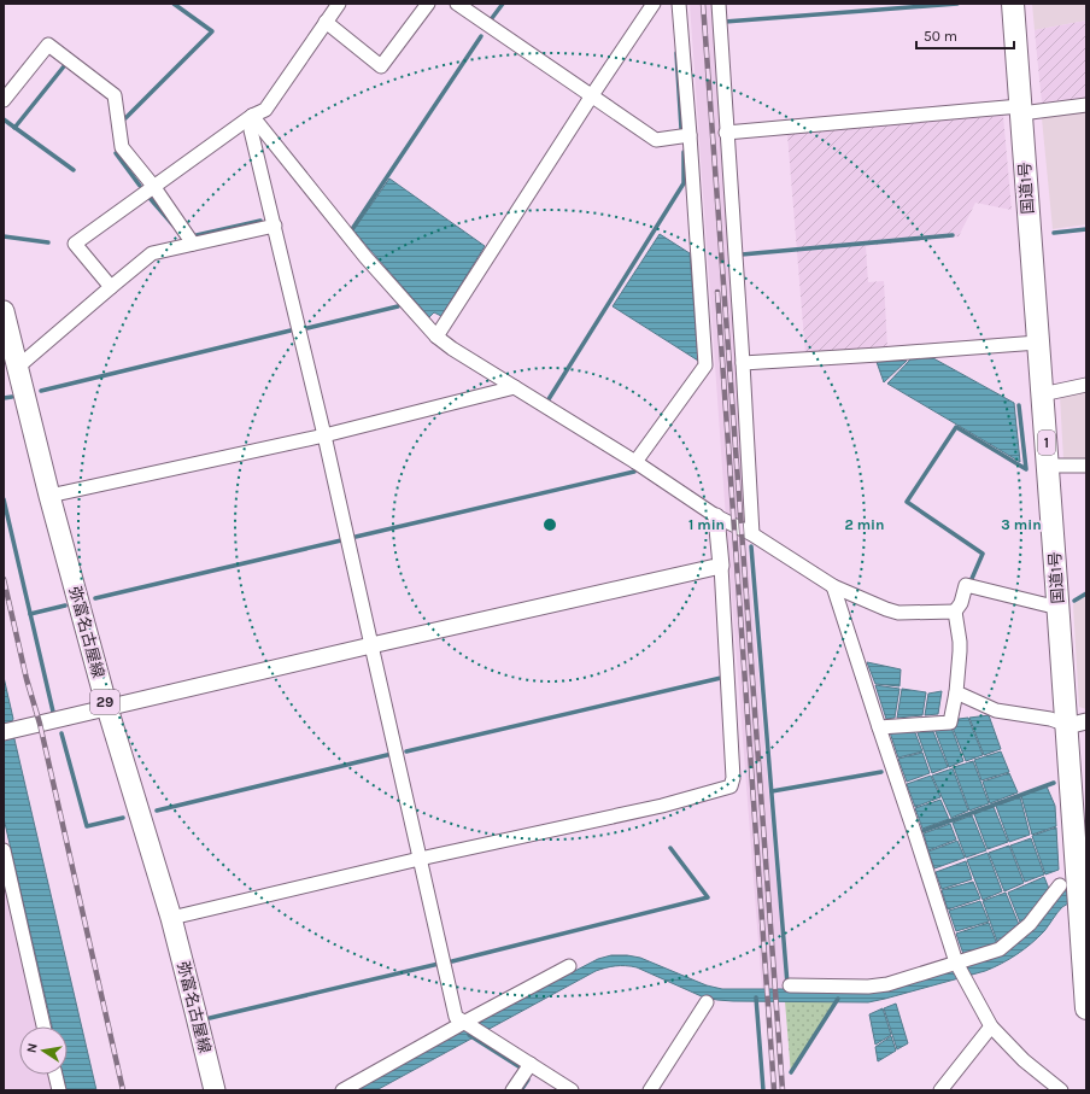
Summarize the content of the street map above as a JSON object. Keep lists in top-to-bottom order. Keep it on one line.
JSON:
{"streets":{"highway":["国道1号","1"],"main road":["弥富名古屋線","29"]},"scale_bar":"50 m","north":"left","rings":["1 min","2 min","3 min"]}
